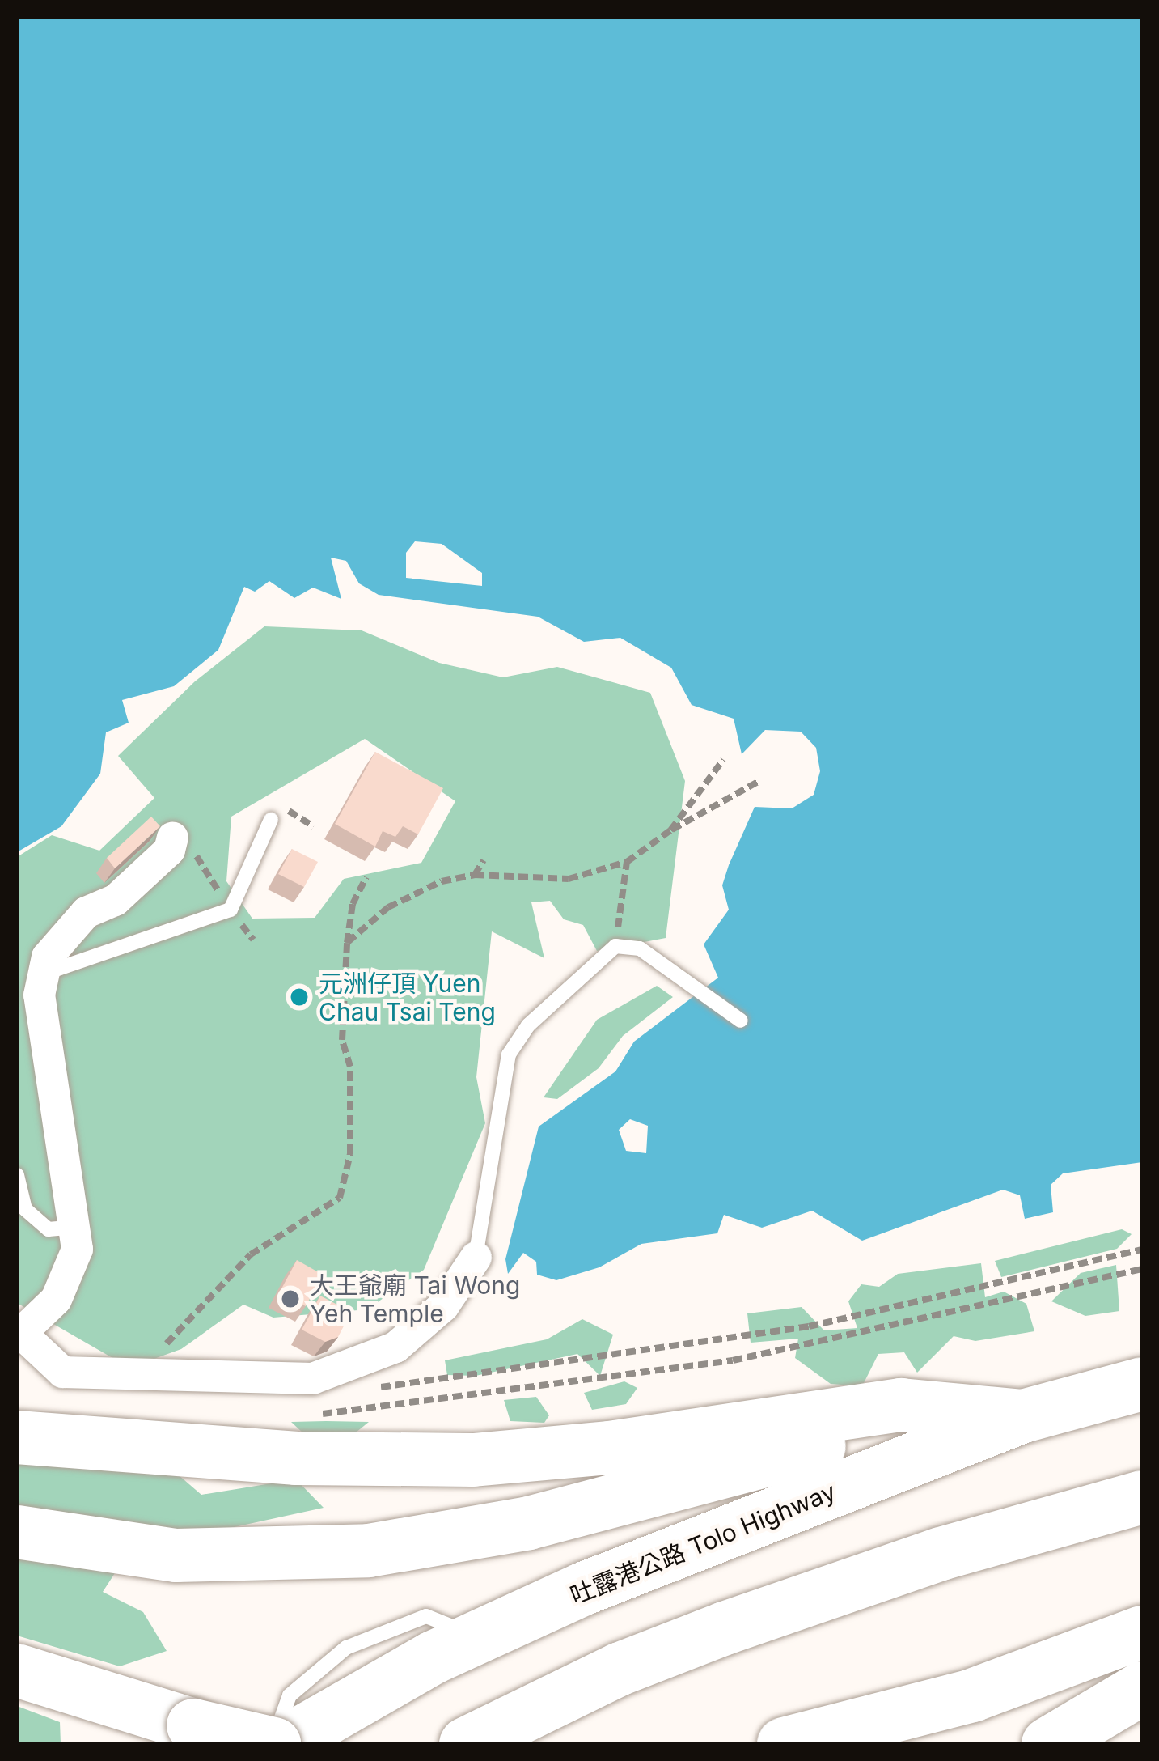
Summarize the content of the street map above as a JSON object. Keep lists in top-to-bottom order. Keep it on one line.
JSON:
{"streets":{"highway":["吐露港公路 Tolo Highway"]},"places":["元洲仔頂 Yuen Chau Tsai Teng","大王爺廟 Tai Wong Yeh Temple"]}
